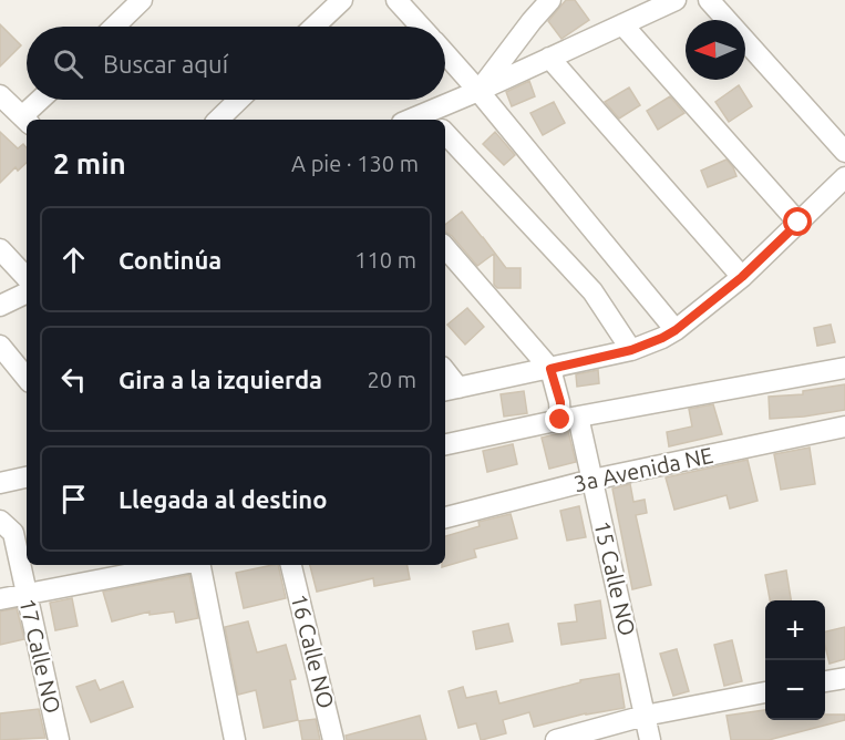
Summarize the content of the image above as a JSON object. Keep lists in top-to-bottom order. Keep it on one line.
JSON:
{"streets":{"street":["3a Avenida NE","15 Calle NO","16 Calle NO","17 Calle NO"]},"crossings":[["3a Avenida NE","15 Calle NO"]],"north":"left","page":{"search":"Buscar aquí","heading":["2 min","A pie · 130 m"],"list":[["Continúa","110 m"],["Gira a la izquierda","20 m"],"Llegada al destino"],"map_buttons":["+","−"]}}
